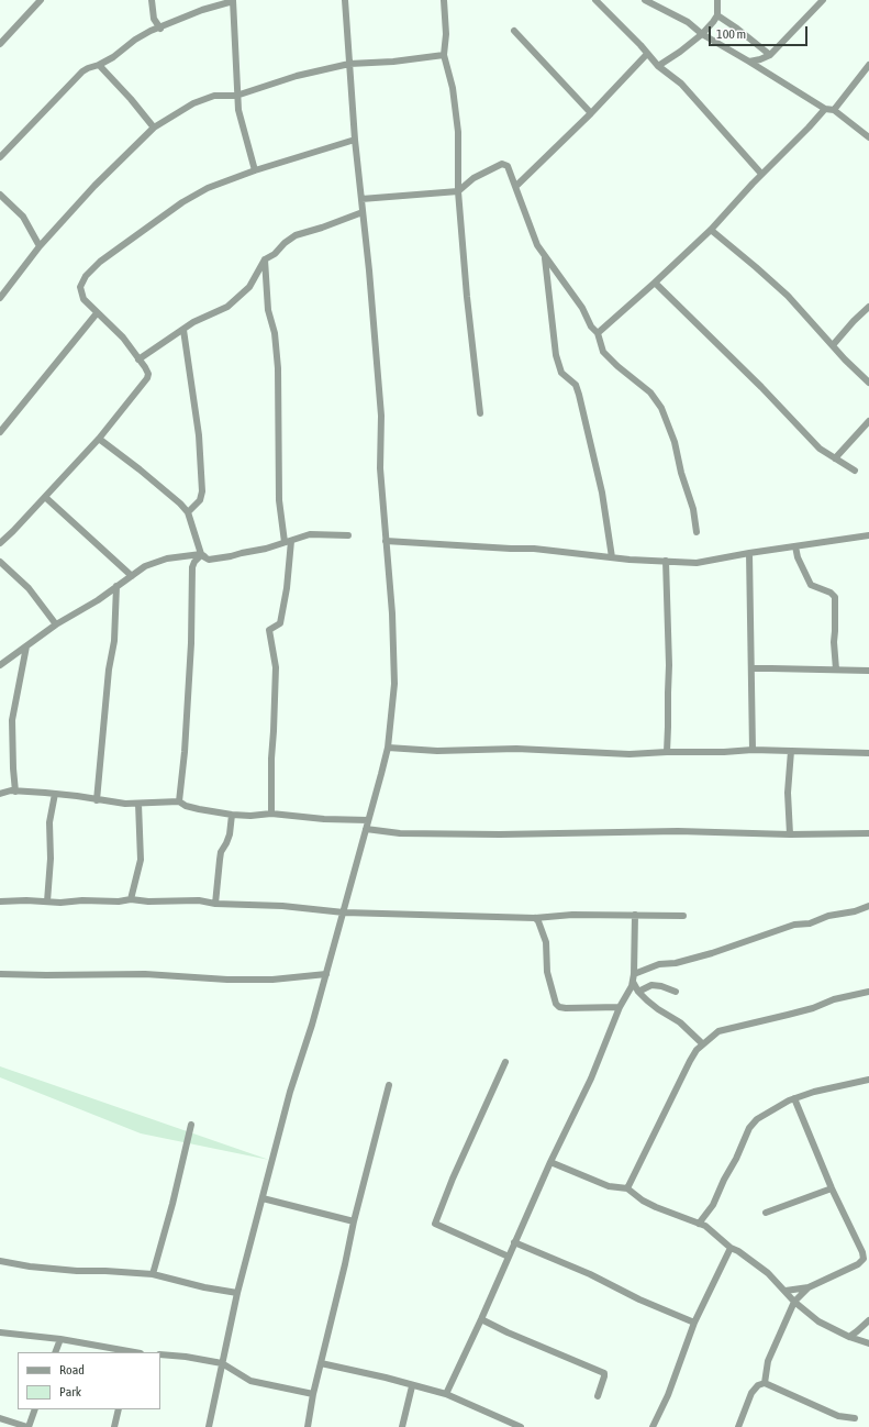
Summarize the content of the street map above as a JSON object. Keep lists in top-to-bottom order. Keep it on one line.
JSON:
{"legend":["Road","Park"],"scale_bar":"100 m"}
